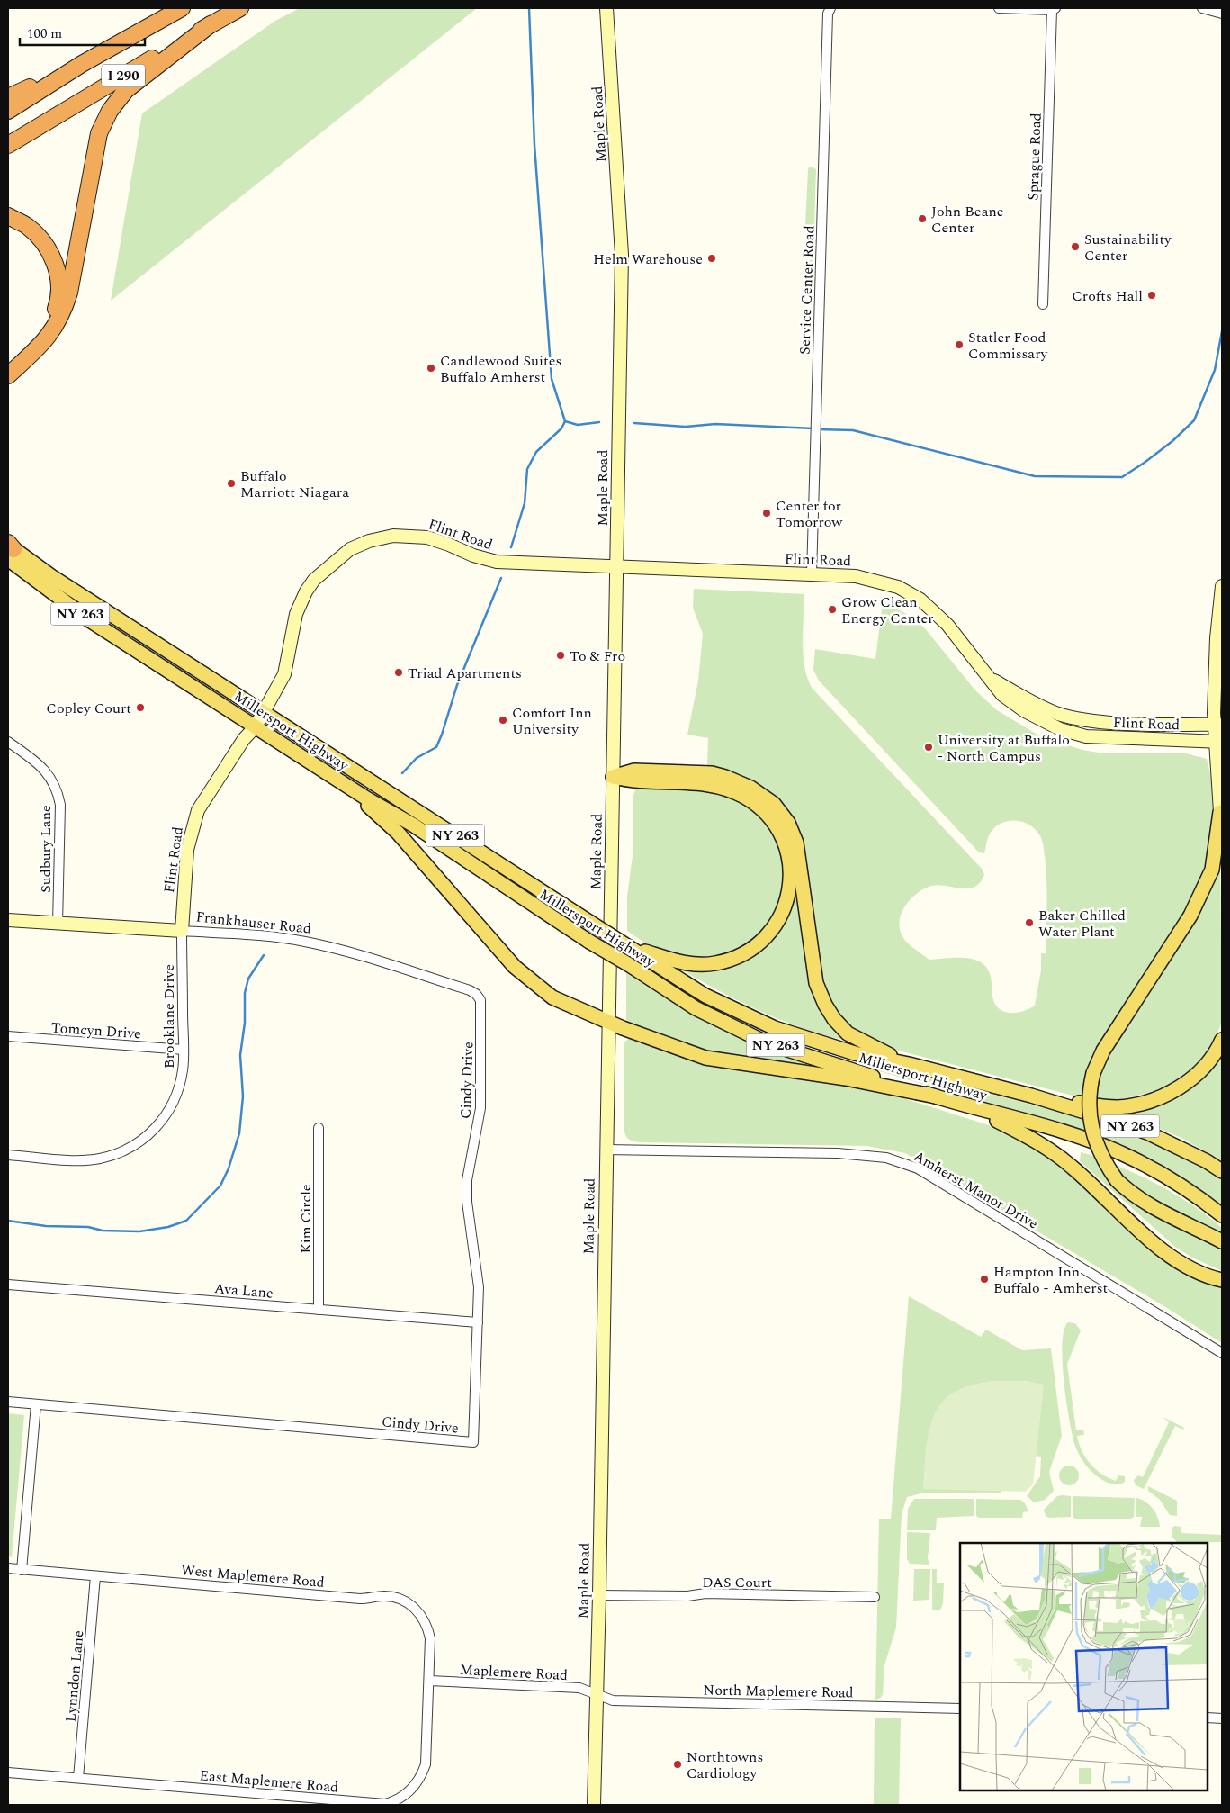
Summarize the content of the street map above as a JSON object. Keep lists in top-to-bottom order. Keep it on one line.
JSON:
{"streets":{"highway":["I 290"],"main road":["Maple Road","Flint Road","NY 263","Millersport Highway","Frankhauser Road"],"street":["Sprague Road","Service Center Road","Sudbury Lane","Brooklane Drive","Tomcyn Drive","Cindy Drive","Amherst Manor Drive","Kim Circle","Ava Lane","West Maplemere Road","DAS Court","Maplemere Road","Lynndon Lane","North Maplemere Road","East Maplemere Road"]},"crossings":[["Maple Road","Flint Road"],["Maple Road","Amherst Manor Drive"],["Maple Road","DAS Court"],["Maple Road","Maplemere Road"],["Maple Road","North Maplemere Road"],["Service Center Road","Flint Road"],["Flint Road","Millersport Highway"],["Flint Road","Frankhauser Road"],["Flint Road","Brooklane Drive"],["Sudbury Lane","Frankhauser Road"],["Frankhauser Road","Brooklane Drive"],["Frankhauser Road","Cindy Drive"],["Brooklane Drive","Tomcyn Drive"],["Cindy Drive","Ava Lane"],["Kim Circle","Ava Lane"],["West Maplemere Road","Maplemere Road"],["West Maplemere Road","Lynndon Lane"],["West Maplemere Road","East Maplemere Road"],["Maplemere Road","North Maplemere Road"],["Maplemere Road","East Maplemere Road"],["Lynndon Lane","East Maplemere Road"]],"places":["John Beane Center","Sustainability Center","Helm Warehouse","Crofts Hall","Statler Food Commissary","Candlewood Suites Buffalo Amherst","Buffalo Marriott Niagara","Center for Tomorrow","Grow Clean Energy Center","To & Fro","Triad Apartments","Copley Court","Comfort Inn University","University at Buffalo - North Campus","Baker Chilled Water Plant","Hampton Inn Buffalo - Amherst","Northtowns Cardiology"],"scale_bar":"100 m"}
